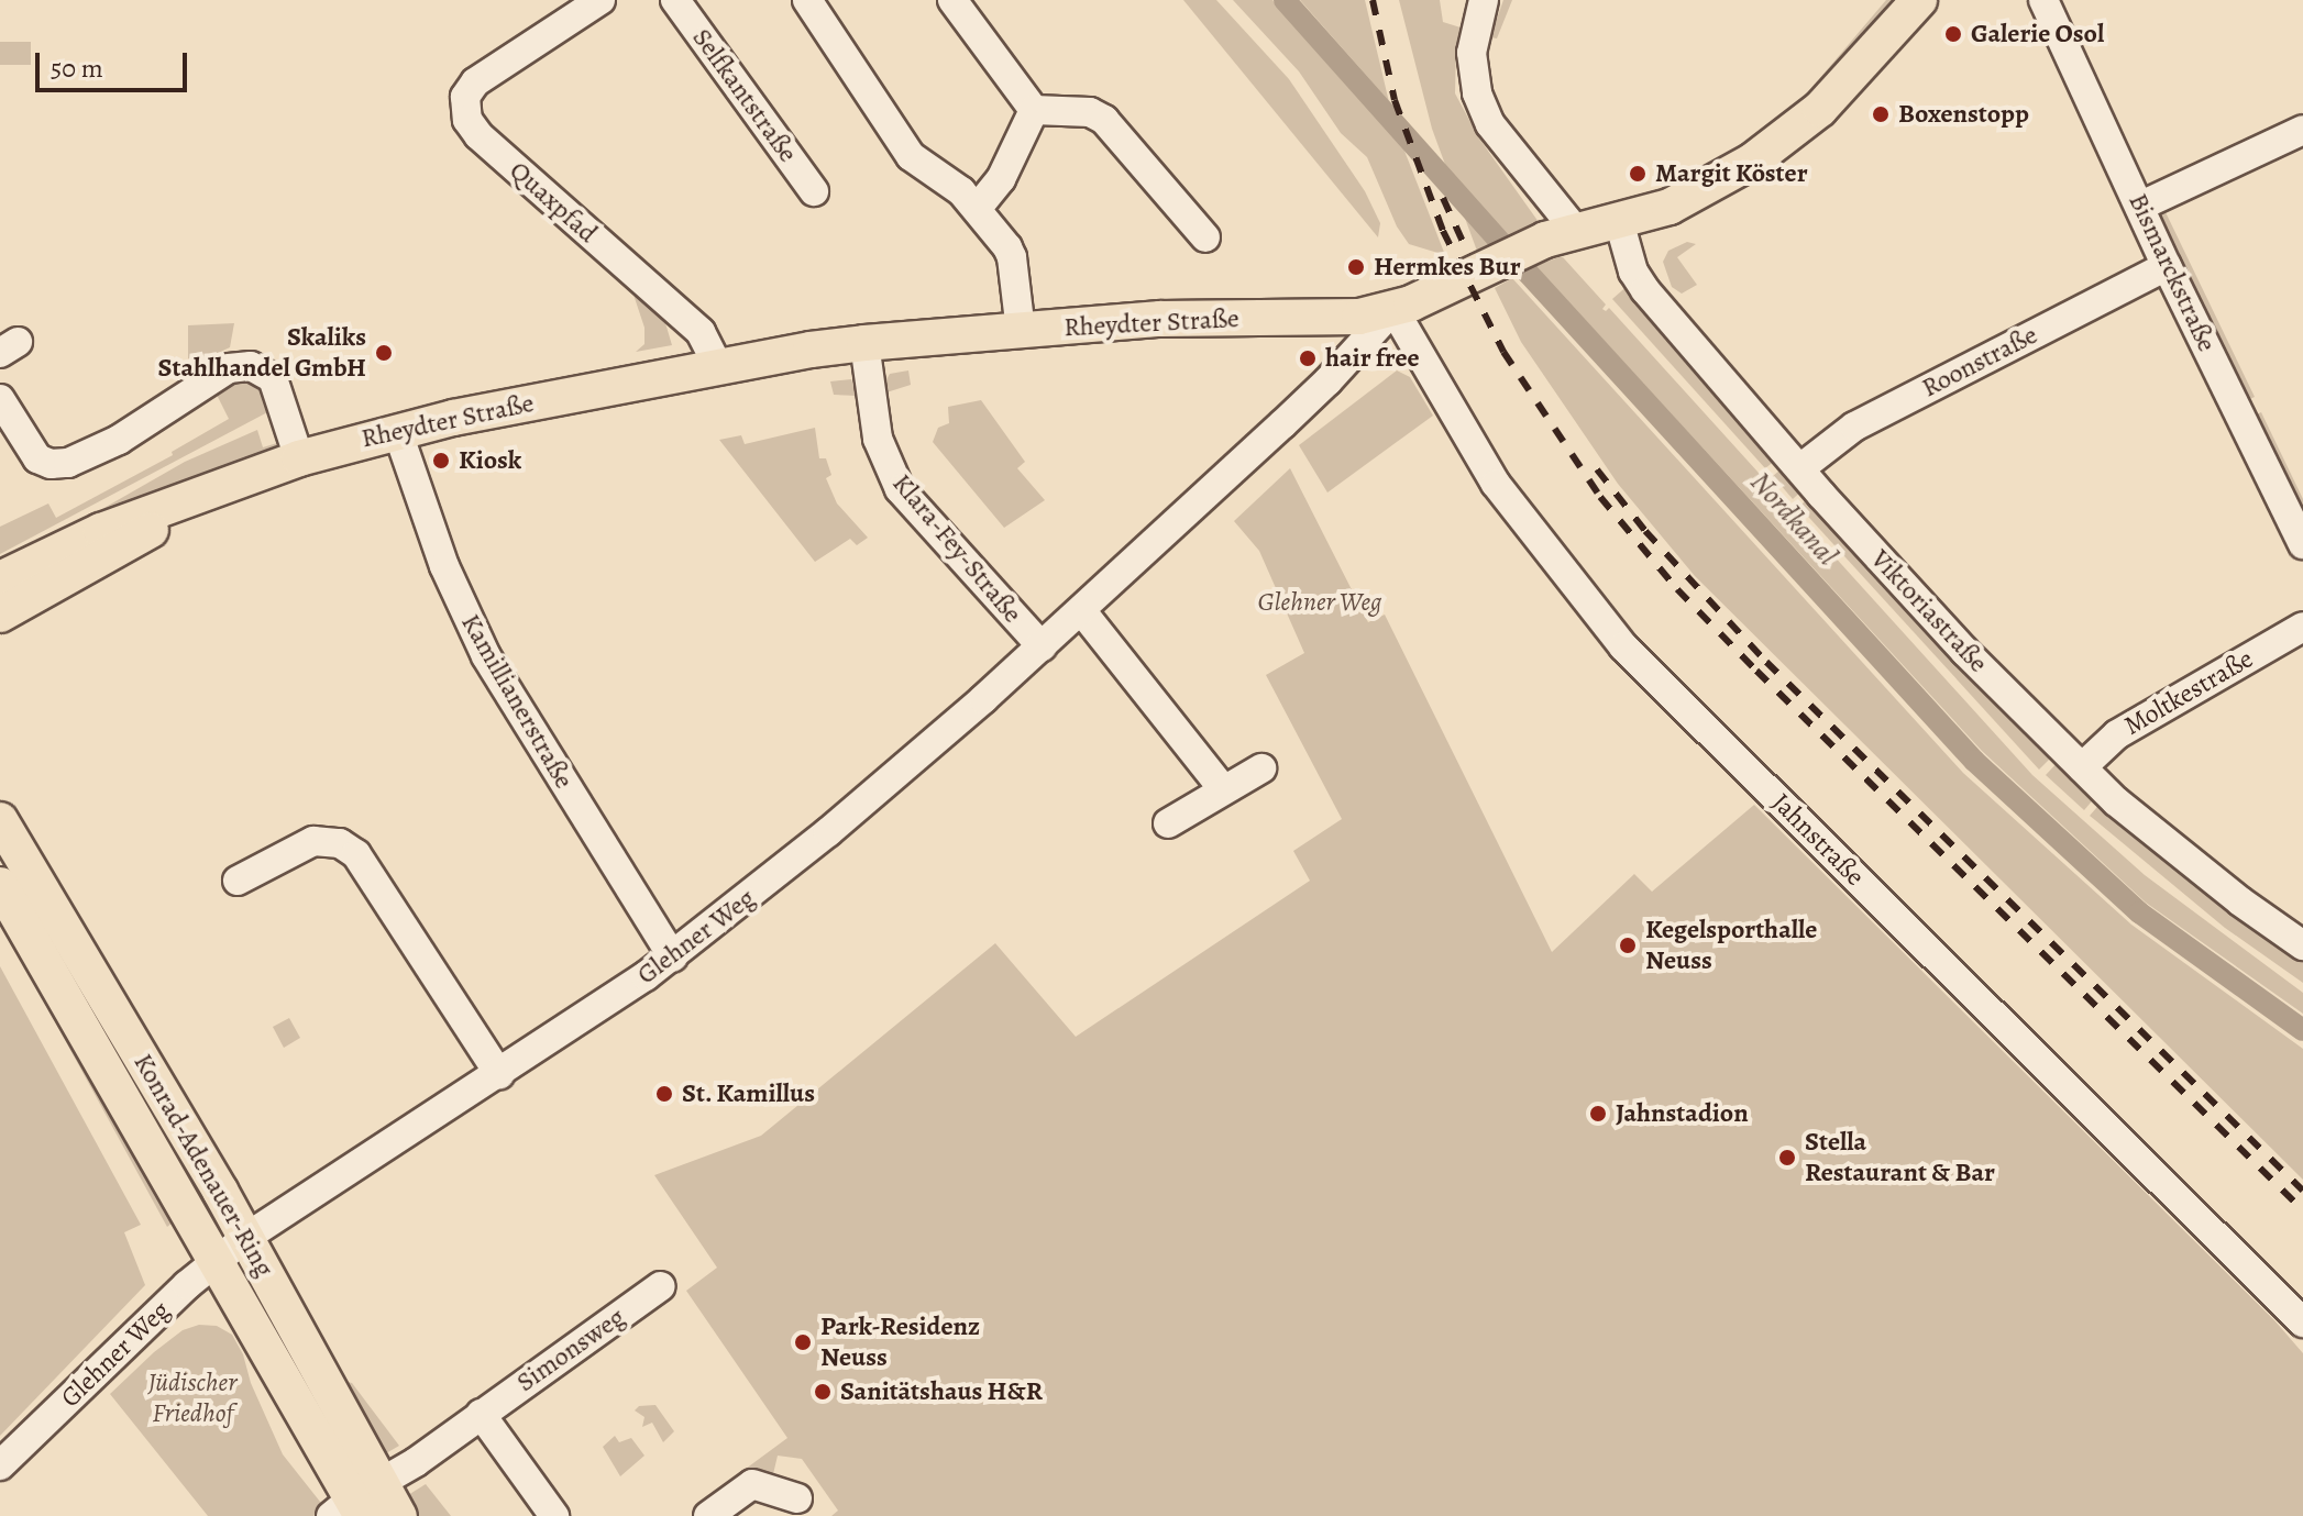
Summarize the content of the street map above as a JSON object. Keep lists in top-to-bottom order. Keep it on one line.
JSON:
{"streets":{"main road":["Rheydter Straße","Konrad-Adenauer-Ring"],"street":["Selfkantstraße","Quaxpfad","Bismarckstraße","Roonstraße","Klara-Fey-Straße","Viktoriastraße","Moltkestraße","Kamillianerstraße","Jahnstraße","Glehner Weg","Simonsweg"]},"crossings":[["Quaxpfad","Rheydter Straße"],["Bismarckstraße","Roonstraße"],["Rheydter Straße","Klara-Fey-Straße"],["Rheydter Straße","Viktoriastraße"],["Rheydter Straße","Kamillianerstraße"],["Rheydter Straße","Jahnstraße"],["Rheydter Straße","Glehner Weg"],["Roonstraße","Viktoriastraße"],["Klara-Fey-Straße","Glehner Weg"],["Viktoriastraße","Moltkestraße"],["Kamillianerstraße","Glehner Weg"],["Jahnstraße","Glehner Weg"],["Glehner Weg","Konrad-Adenauer-Ring"],["Konrad-Adenauer-Ring","Simonsweg"]],"water":["Nordkanal"],"parks":["Glehner Weg","Jüdischer Friedhof"],"places":["Galerie Osol","Boxenstopp","Margit Köster","Hermkes Bur","Skaliks Stahlhandel GmbH","hair free","Kiosk","Kegelsporthalle Neuss","St. Kamillus","Jahnstadion","Stella Restaurant & Bar","Park-Residenz Neuss","Sanitätshaus H&R"],"scale_bar":"50 m"}
